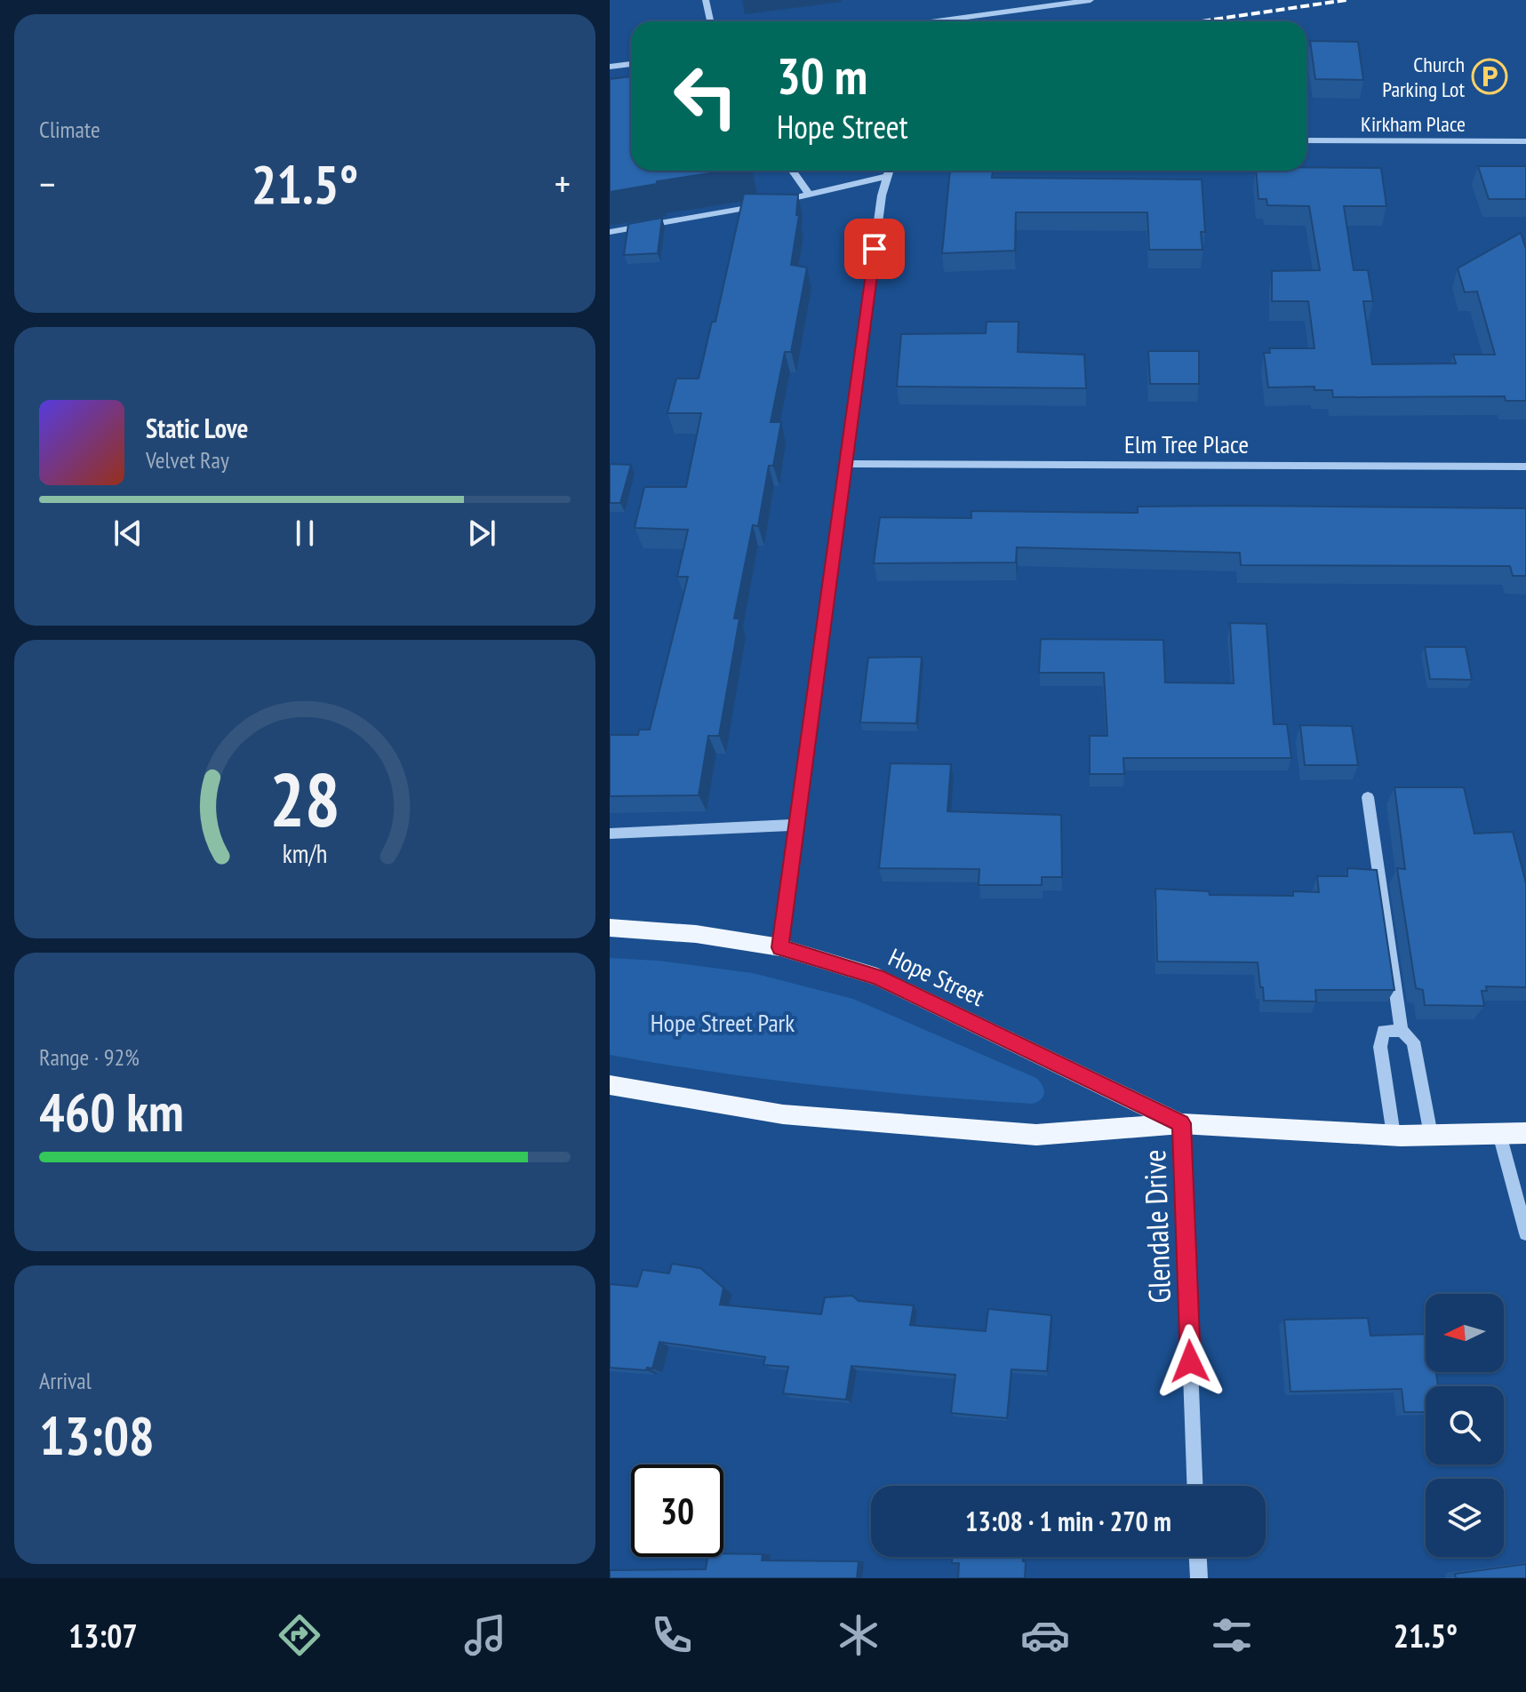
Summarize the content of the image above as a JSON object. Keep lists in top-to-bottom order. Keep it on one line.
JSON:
{"streets":{"main road":["Hope Street"],"street":["Kirkham Place","Elm Tree Place","Glendale Drive"]},"crossings":[["Hope Street","Glendale Drive"]],"parks":["Hope Street Park"],"places":{"parking":["Church Parking Lot"]},"north":"left","page":{"tile":["Climate",["Range · 92%","460 km"],["Arrival","13:08"]],"turn":["30 m","Hope Street"],"heat":["−","21.5°","+"],"song":["Static Love","Velvet Ray"],"limit":"30","trip":"13:08 · 1 min · 270 m","tabs":["13:07","21.5°"],"gauge":["28","km/h"]}}
